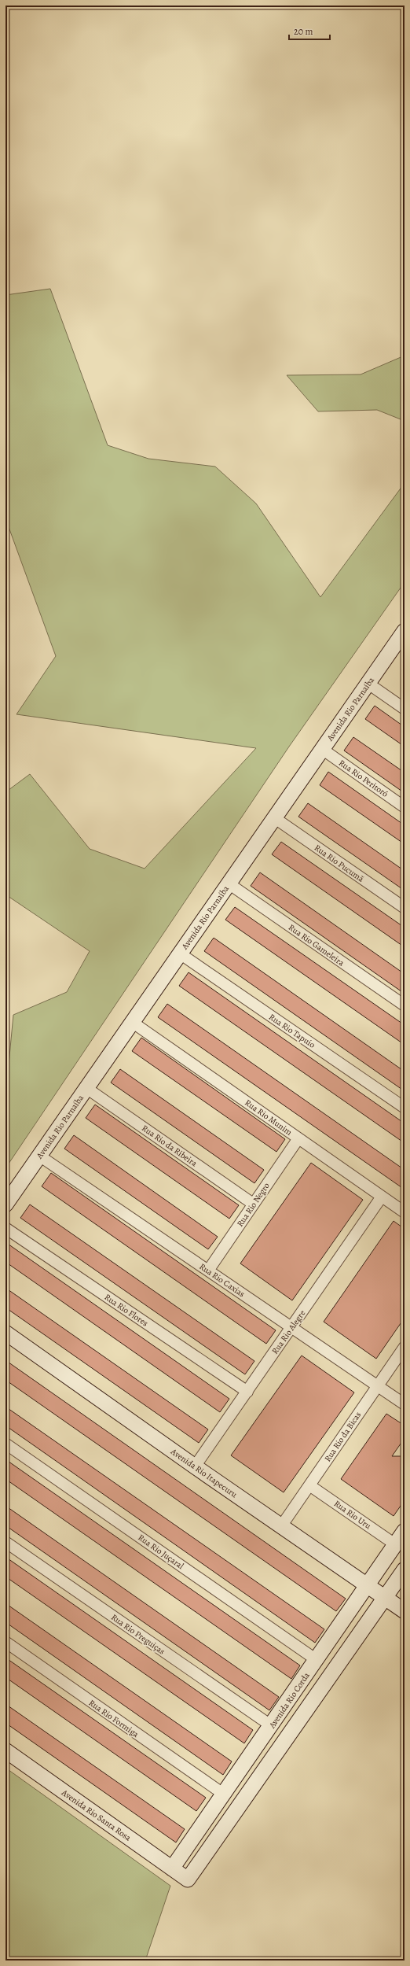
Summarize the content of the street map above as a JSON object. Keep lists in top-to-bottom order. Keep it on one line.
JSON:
{"streets":{"street":["Avenida Rio Parnaíba","Rua Rio Peritoró","Rua Rio Pucumã","Rua Rio Gameleira","Rua Rio Tapuio","Rua Rio Munim","Rua Rio da Ribeira","Rua Rio Negro","Rua Rio Caxias","Rua Rio Flores","Rua Rio Alegre","Rua Rio da Bicas","Avenida Rio Itapecuru","Rua Rio Uru","Rua Rio Juçaral","Rua Rio Preguiças","Avenida Rio Corda","Rua Rio Formiga","Avenida Rio Santa Rosa"]},"crossings":[["Avenida Rio Parnaíba","Rua Rio Peritoró"],["Avenida Rio Parnaíba","Rua Rio Pucumã"],["Avenida Rio Parnaíba","Rua Rio Gameleira"],["Avenida Rio Parnaíba","Rua Rio Tapuio"],["Avenida Rio Parnaíba","Rua Rio Munim"],["Avenida Rio Parnaíba","Rua Rio da Ribeira"],["Avenida Rio Parnaíba","Rua Rio Caxias"],["Rua Rio Munim","Rua Rio Negro"],["Rua Rio Munim","Rua Rio Alegre"],["Rua Rio da Ribeira","Rua Rio Negro"],["Rua Rio Negro","Rua Rio Caxias"],["Rua Rio Caxias","Rua Rio Alegre"],["Rua Rio Caxias","Rua Rio da Bicas"],["Rua Rio Flores","Rua Rio Alegre"],["Rua Rio Alegre","Avenida Rio Itapecuru"],["Rua Rio da Bicas","Avenida Rio Itapecuru"],["Rua Rio da Bicas","Rua Rio Uru"],["Avenida Rio Itapecuru","Avenida Rio Corda"],["Avenida Rio Itapecuru","Avenida Rio Santa Rosa"],["Rua Rio Uru","Avenida Rio Corda"],["Rua Rio Juçaral","Avenida Rio Corda"],["Rua Rio Preguiças","Avenida Rio Corda"],["Avenida Rio Corda","Rua Rio Formiga"],["Avenida Rio Corda","Avenida Rio Santa Rosa"]],"scale_bar":"20 m"}
